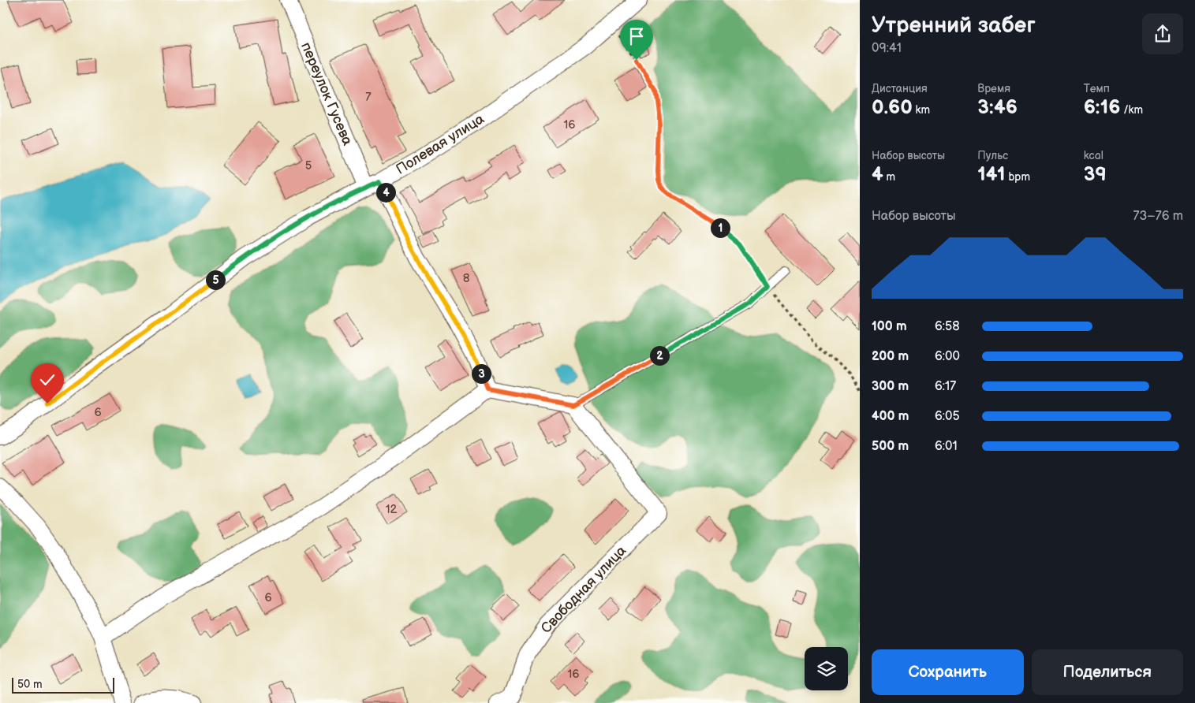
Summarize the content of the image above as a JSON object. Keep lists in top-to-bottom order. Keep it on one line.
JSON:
{"streets":{"street":["переулок Гусева","Полевая улица","Свободная улица"]},"crossings":[["переулок Гусева","Полевая улица"]],"house_numbers":["7","16","5","8","6","12","6","16"],"scale_bar":"50 m","page":{"heading":["Утренний забег","09:41"],"stats":[["Дистанция","0.60 km"],["Время","3:46"],["Темп","6:16 /km"],["Набор высоты","4 m"],["Пульс","141 bpm"],["kcal","39"]],"pins":["4","1","5","2","3"],"chart":["Набор высоты","73–76 m"],"list":[{"name":"100 m","note":"6:58"},{"name":"200 m","note":"6:00"},{"name":"300 m","note":"6:17"},{"name":"400 m","note":"6:05"},{"name":"500 m","note":"6:01"}],"buttons":["Сохранить","Поделиться"],"scale":"50 m"}}
